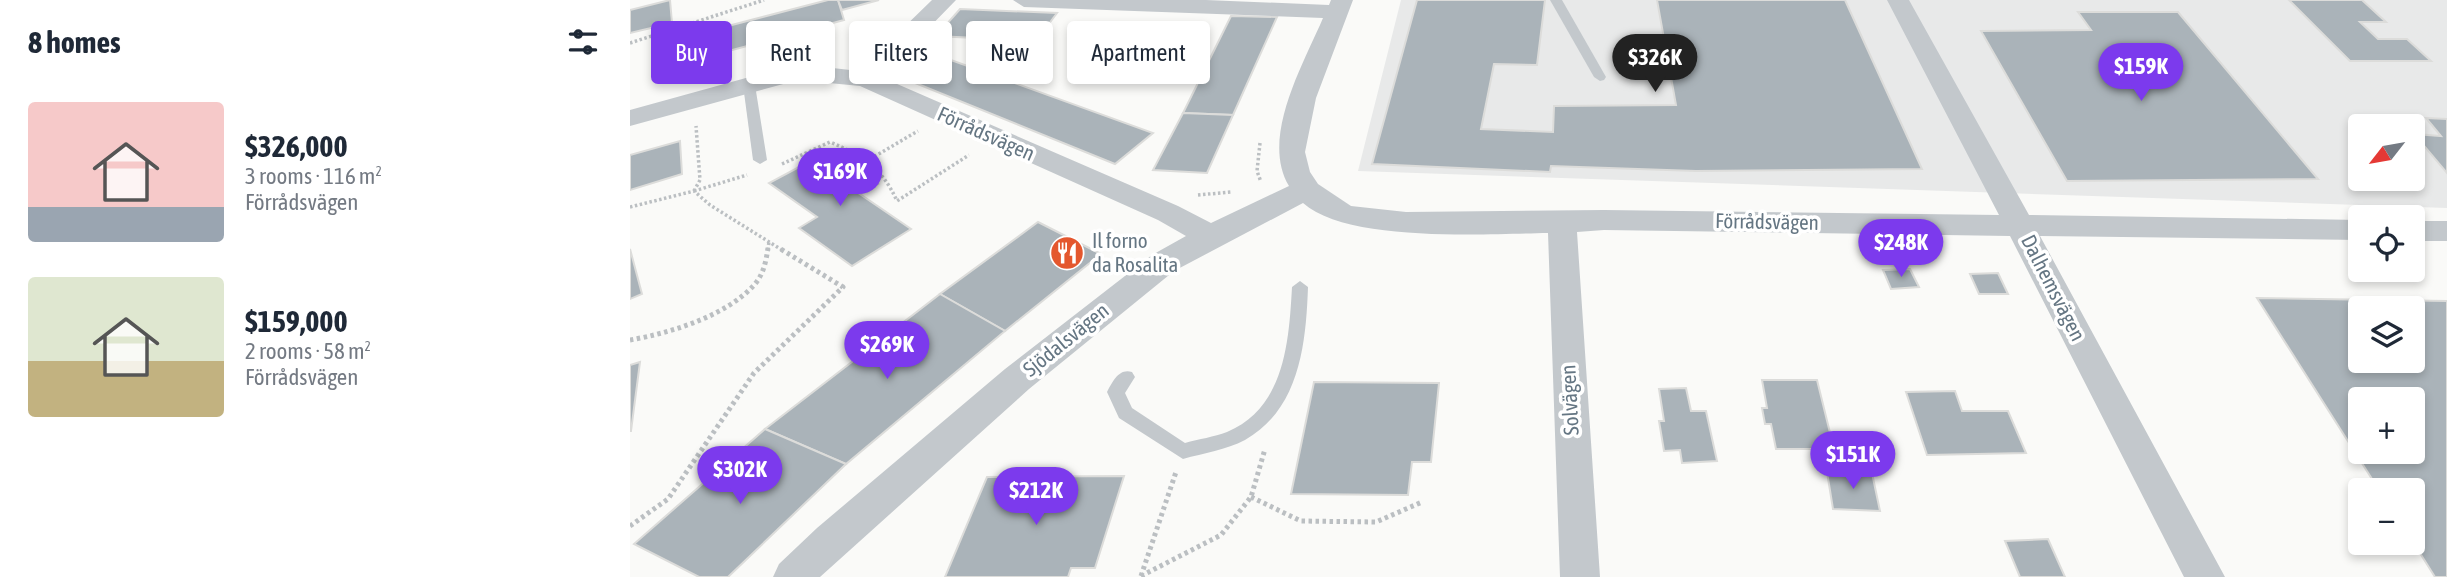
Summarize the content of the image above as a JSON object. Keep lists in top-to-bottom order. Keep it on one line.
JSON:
{"streets":{"street":["Förrådsvägen","Dalhemsvägen","Sjödalsvägen","Solvägen"]},"crossings":[["Förrådsvägen","Dalhemsvägen"],["Förrådsvägen","Sjödalsvägen"],["Förrådsvägen","Solvägen"]],"places":{"restaurant":["Il forno da Rosalita"]},"north":"bottom left","page":{"heading":"8 homes","chip":["Buy","Rent","Filters","New","Apartment"],"price":["$326K","$159K","$169K","$248K","$269K","$151K","$302K","$212K"],"list":[{"name":"$326,000","note":"3 rooms · 116 m² · Förrådsvägen"},{"name":"$159,000","note":"2 rooms · 58 m² · Förrådsvägen"}],"map_buttons":["+","−"]}}
